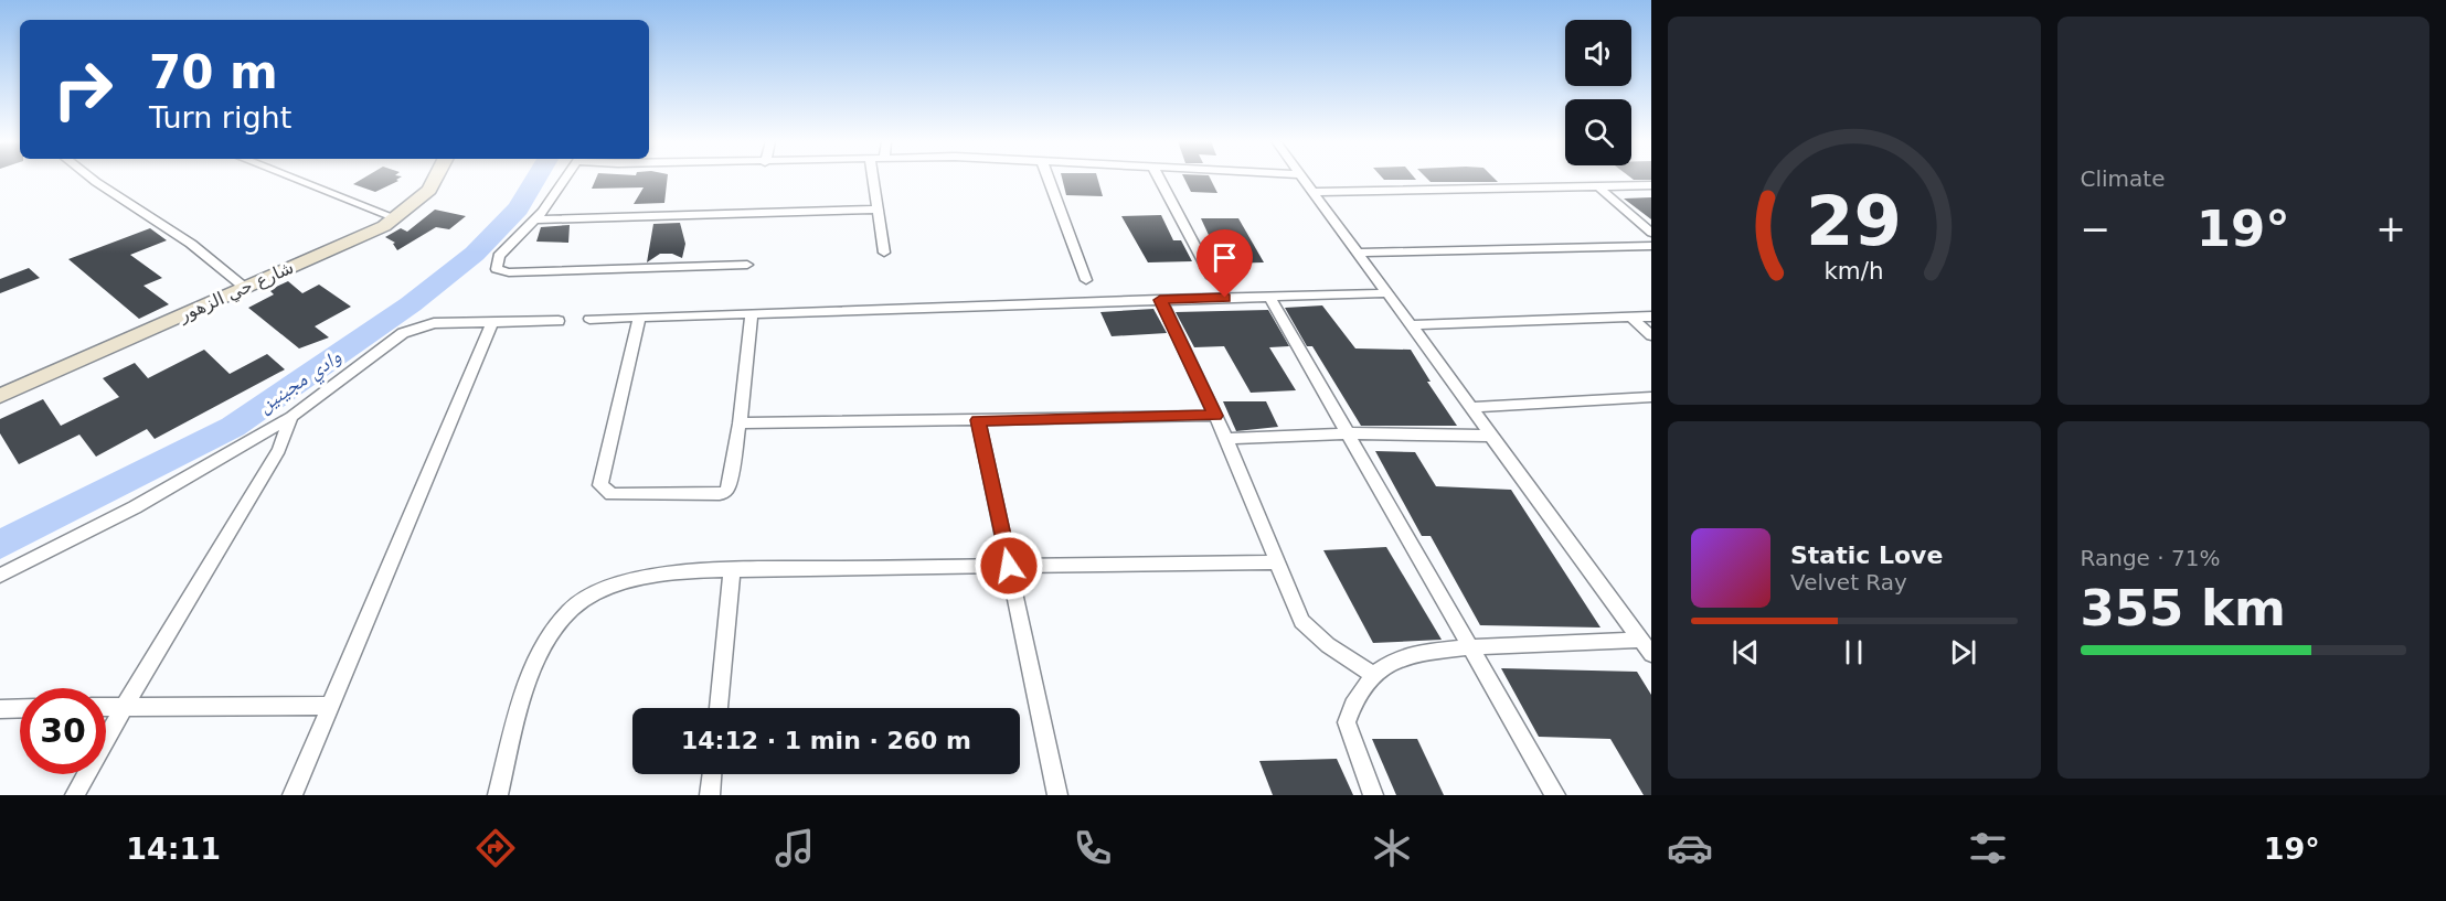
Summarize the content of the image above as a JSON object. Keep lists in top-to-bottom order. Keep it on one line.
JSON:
{"streets":{"street":["شارع حي الزهور"]},"water":["وادي مجينين"],"page":{"tile":["Climate",["Range · 71%","355 km"]],"turn":["70 m","Turn right"],"heat":["−","19°","+"],"song":["Static Love","Velvet Ray"],"limit":"30","trip":"14:12 · 1 min · 260 m","tabs":["14:11","19°"],"gauge":["29","km/h"]}}
